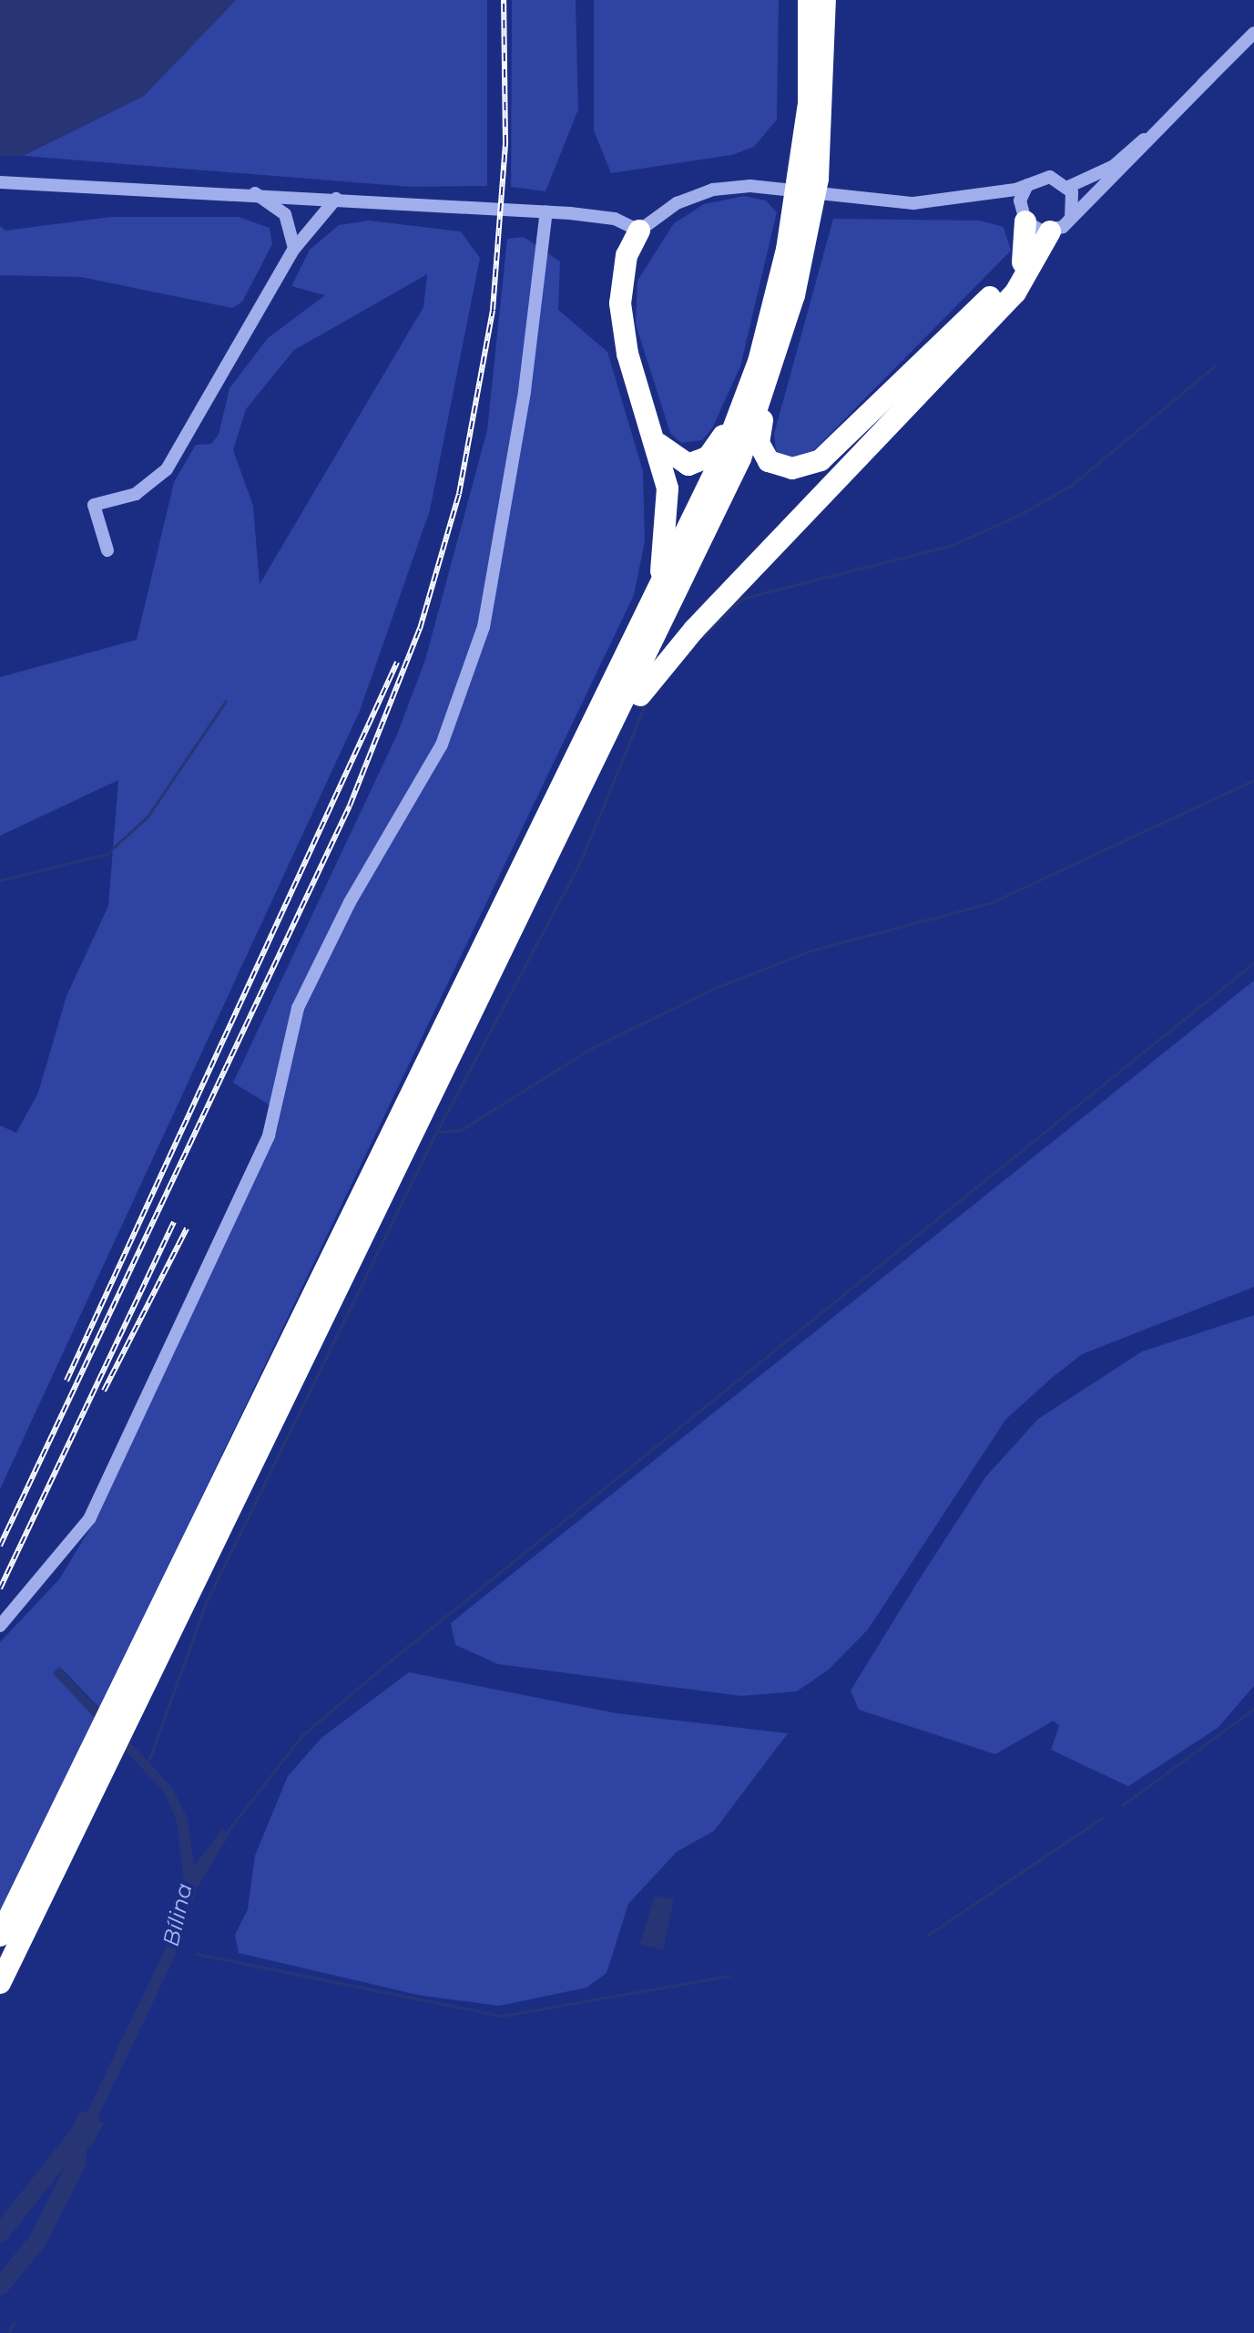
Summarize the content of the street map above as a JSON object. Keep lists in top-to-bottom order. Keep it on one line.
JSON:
{"water":["Bílina"]}
